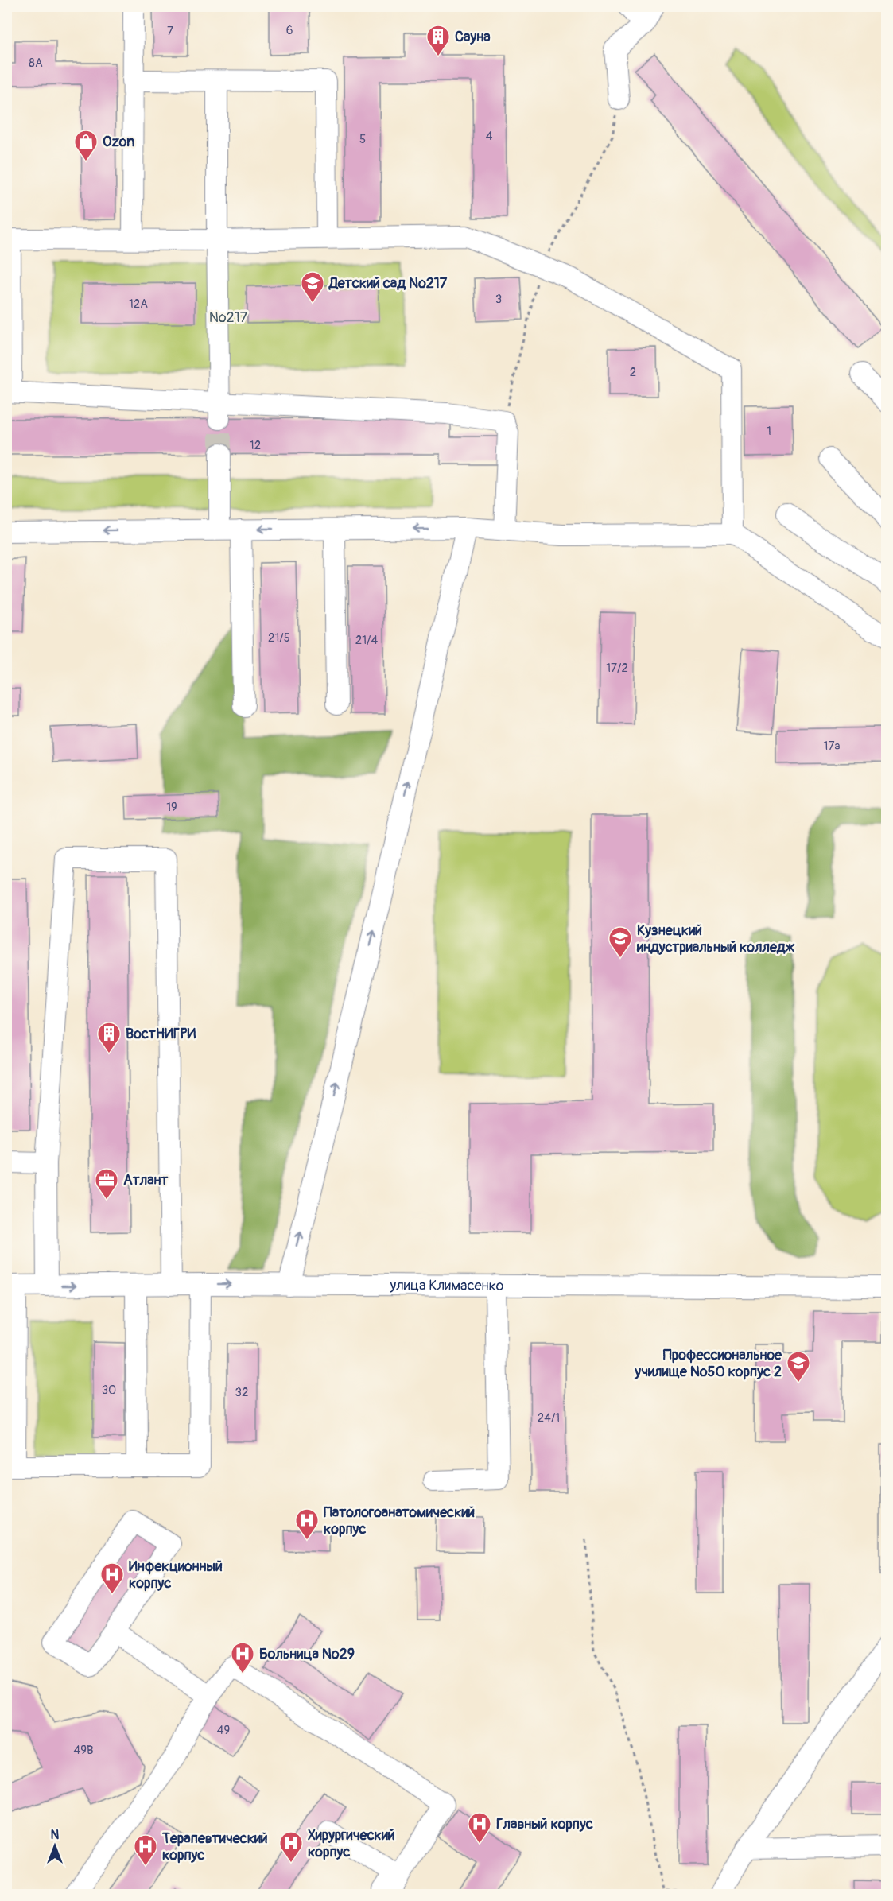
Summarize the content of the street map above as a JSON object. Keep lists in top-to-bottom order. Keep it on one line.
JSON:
{"streets":{"street":["улица Климасенко"]},"parks":["№217"],"places":{"building":["Сауна","ВостНИГРИ"],"shop":["Ozon"],"school or university":["Детский сад №217","Кузнецкий индустриальный колледж","Профессиональное училище №50 корпус 2"],"office":["Атлант"],"hospital":["Патологоанатомический корпус","Инфекционный корпус","Больница №29","Главный корпус","Хирургический корпус","Терапевтический корпус"]},"house_numbers":["6","7","8А","4","5","3","12А","2","1","12","21/5","21/4","17/2","17а","19","30","32","24/1","49","49В"],"north":"top"}
